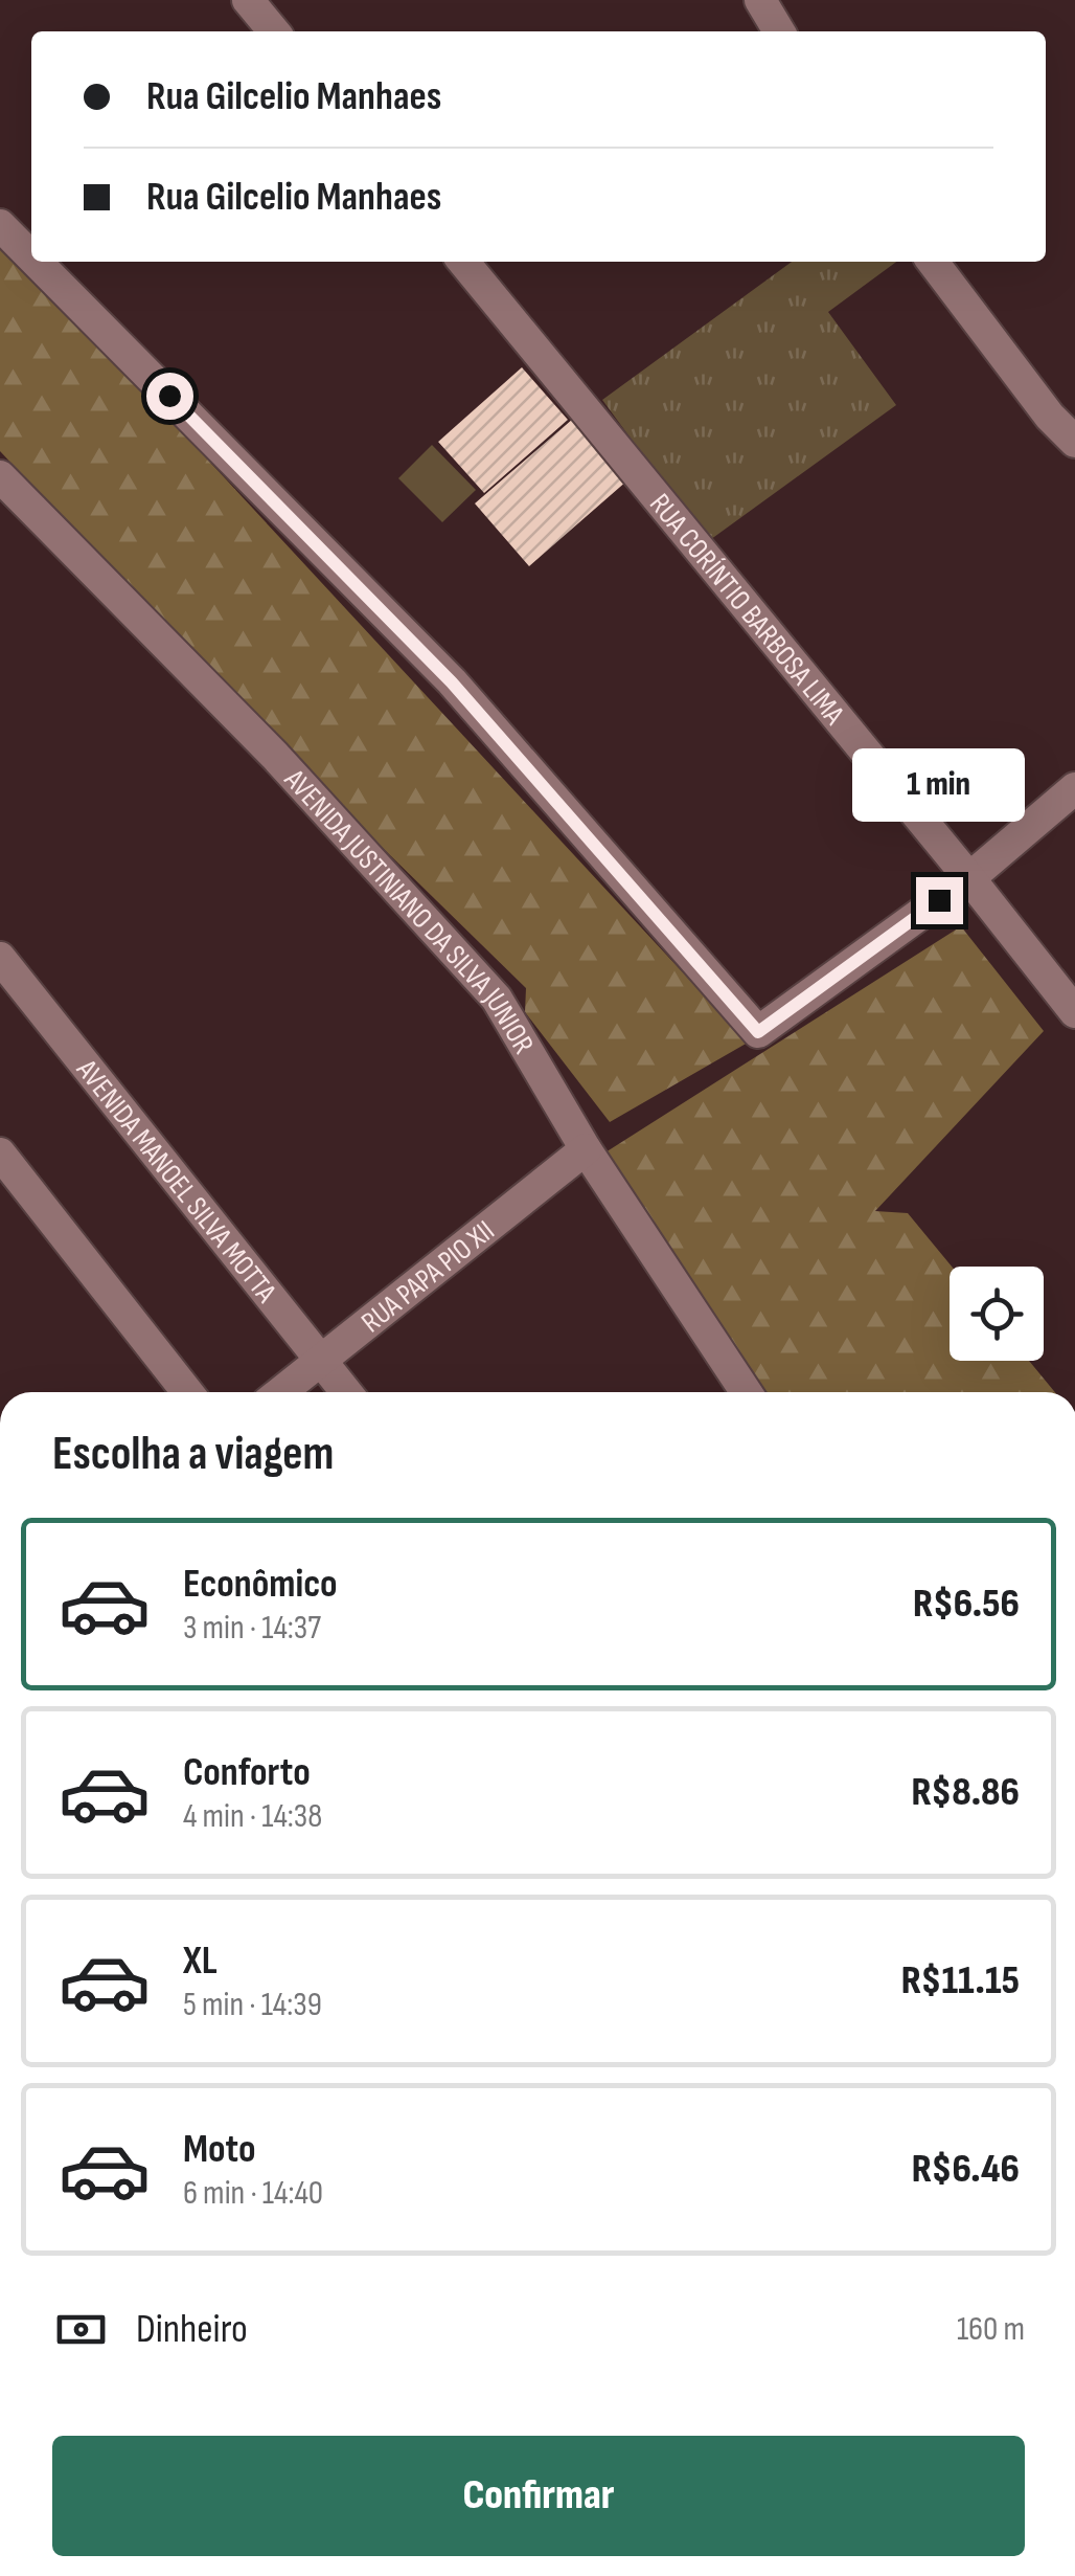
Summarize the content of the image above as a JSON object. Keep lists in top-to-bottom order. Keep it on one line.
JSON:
{"streets":{"street":["RUA CORÍNTIO BARBOSA LIMA","AVENIDA JUSTINIANO DA SILVA JUNIOR","AVENIDA MANOEL SILVA MOTTA","RUA PAPA PIO XII"]},"crossings":[["AVENIDA JUSTINIANO DA SILVA JUNIOR","RUA PAPA PIO XII"],["AVENIDA MANOEL SILVA MOTTA","RUA PAPA PIO XII"]],"page":{"banner":["Rua Gilcelio Manhaes","Rua Gilcelio Manhaes"],"bubble":"1 min","heading":"Escolha a viagem","list":[{"name":"Econômico","note":"3 min · 14:37","value":"R$6.56"},{"name":"Conforto","note":"4 min · 14:38","value":"R$8.86"},{"name":"XL","note":"5 min · 14:39","value":"R$11.15"},{"name":"Moto","note":"6 min · 14:40","value":"R$6.46"}],"pay":["Dinheiro","160 m"],"buttons":"Confirmar"}}
